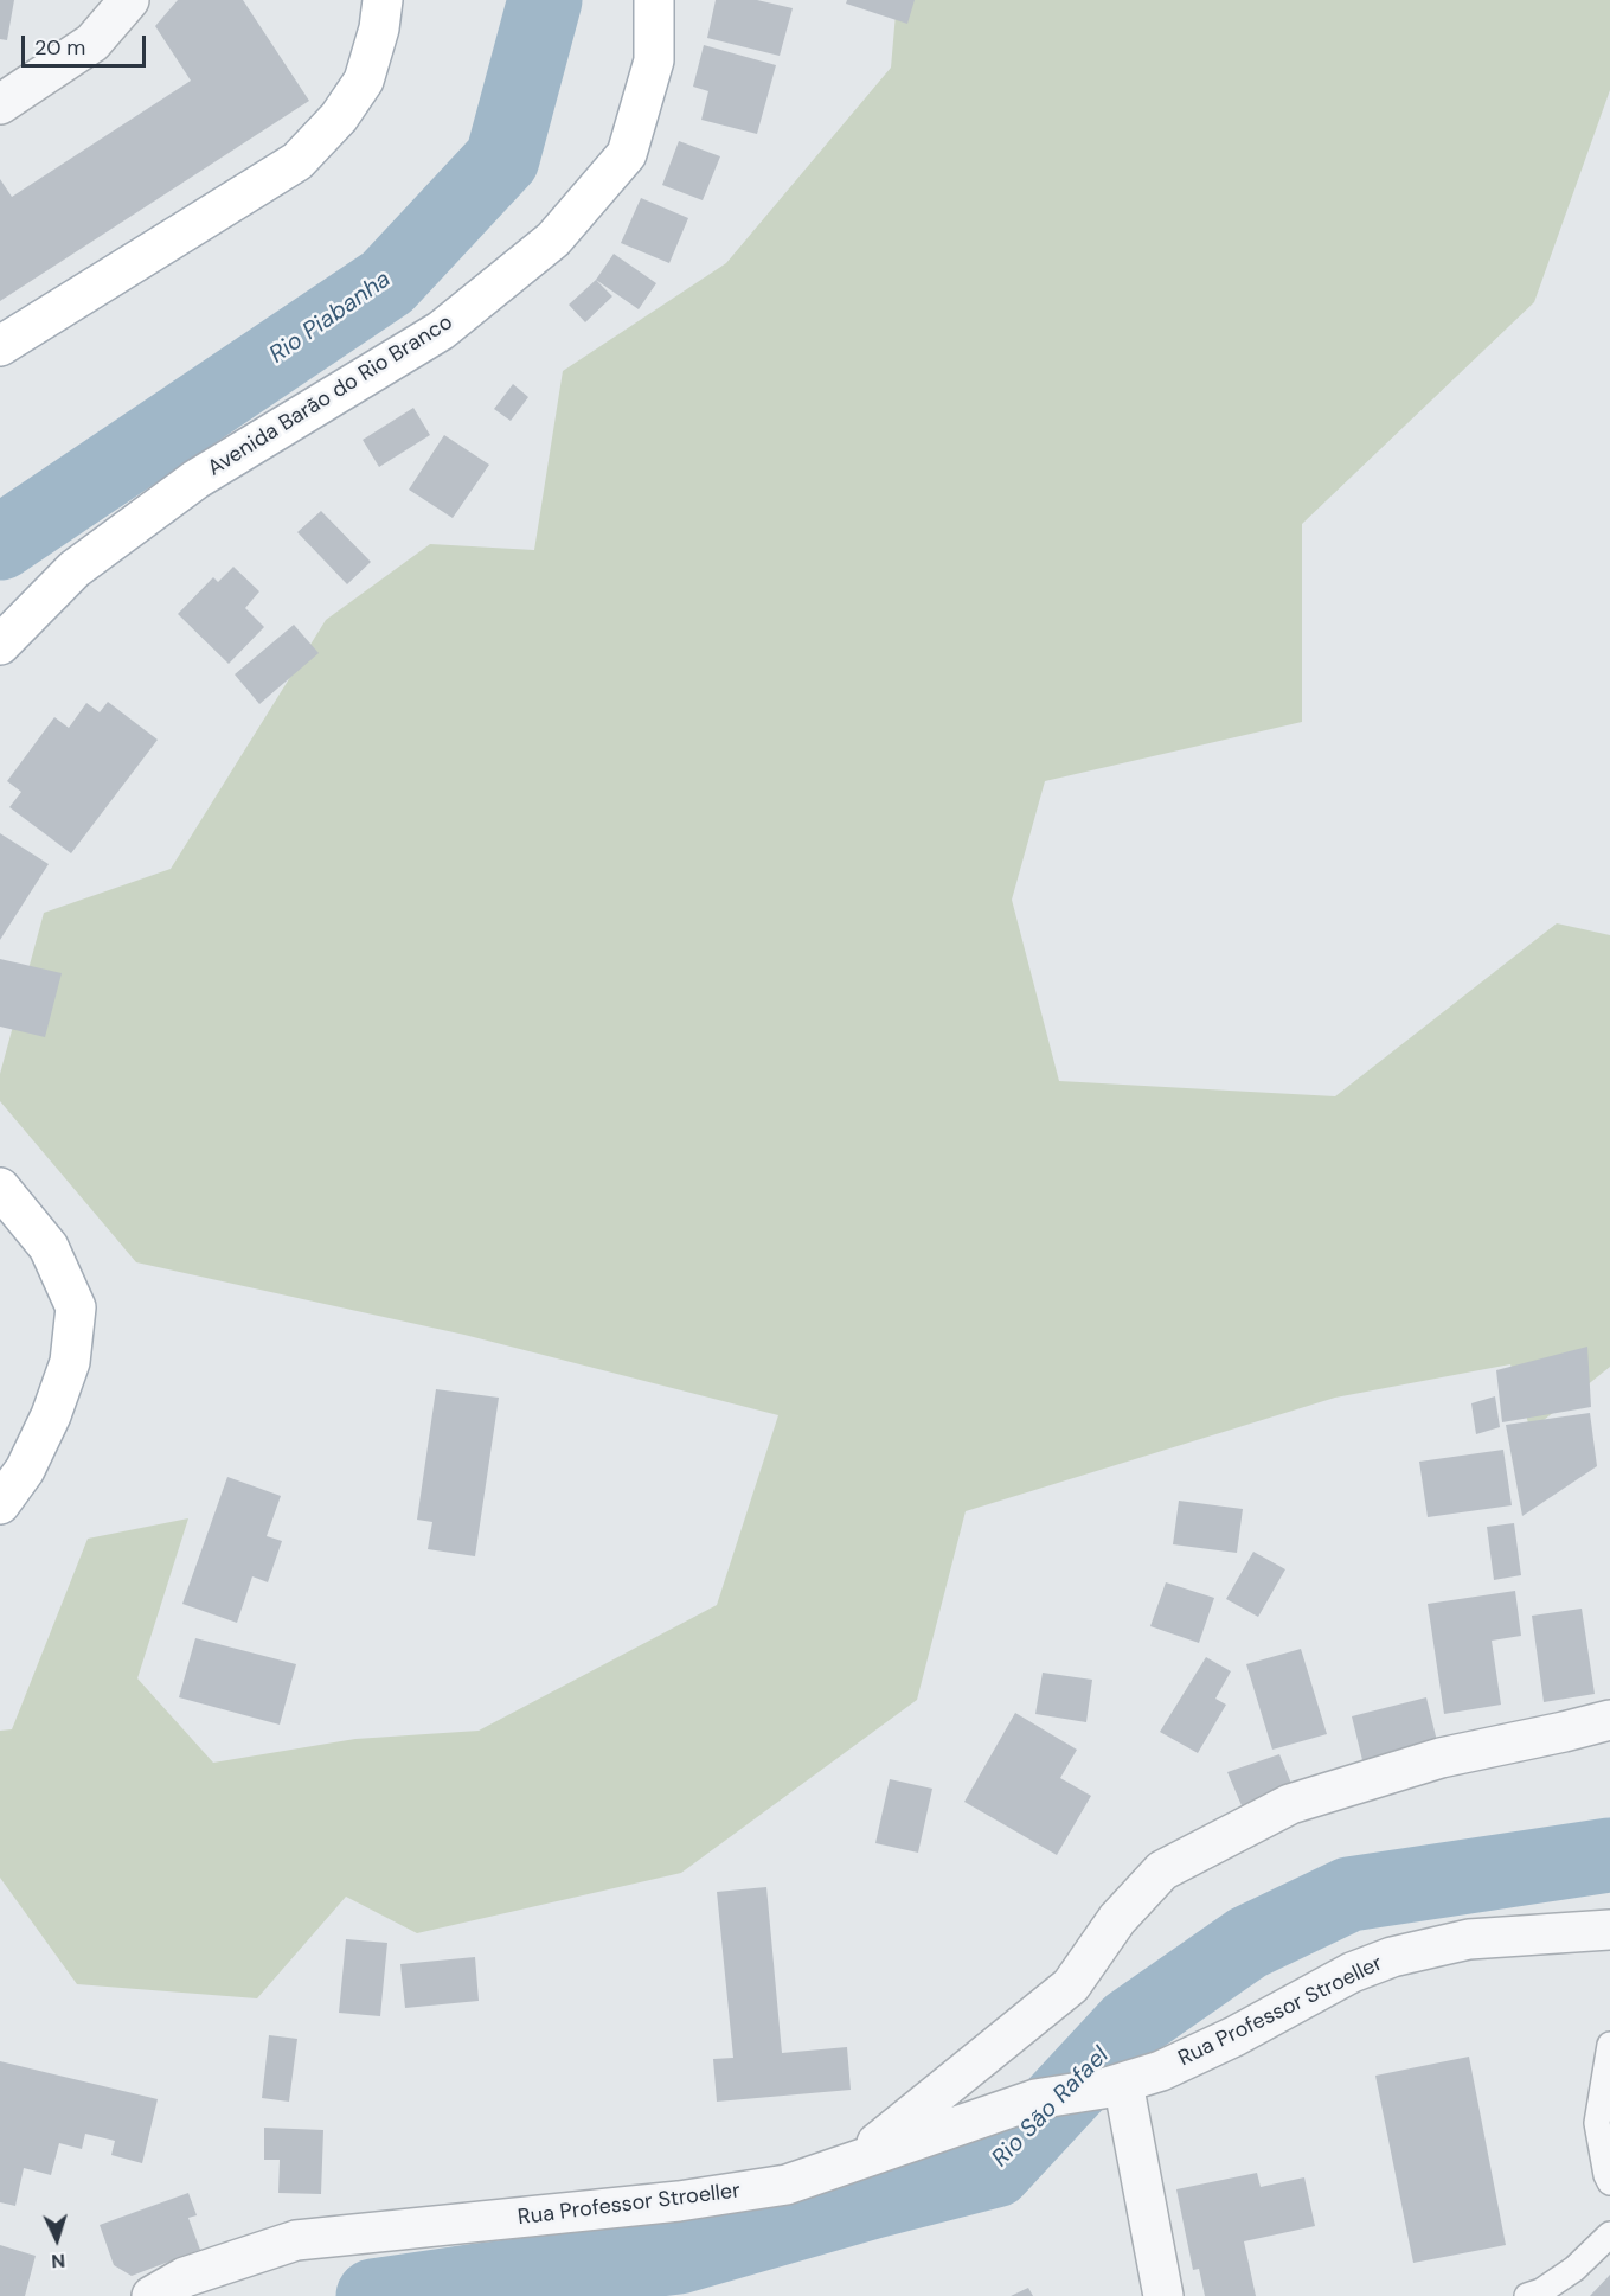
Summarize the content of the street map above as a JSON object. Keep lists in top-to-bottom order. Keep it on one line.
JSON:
{"streets":{"main road":["Avenida Barão do Rio Branco"],"street":["Rua Professor Stroeller"]},"water":["Rio Piabanha","Rio São Rafael"],"scale_bar":"20 m","north":"bottom"}
